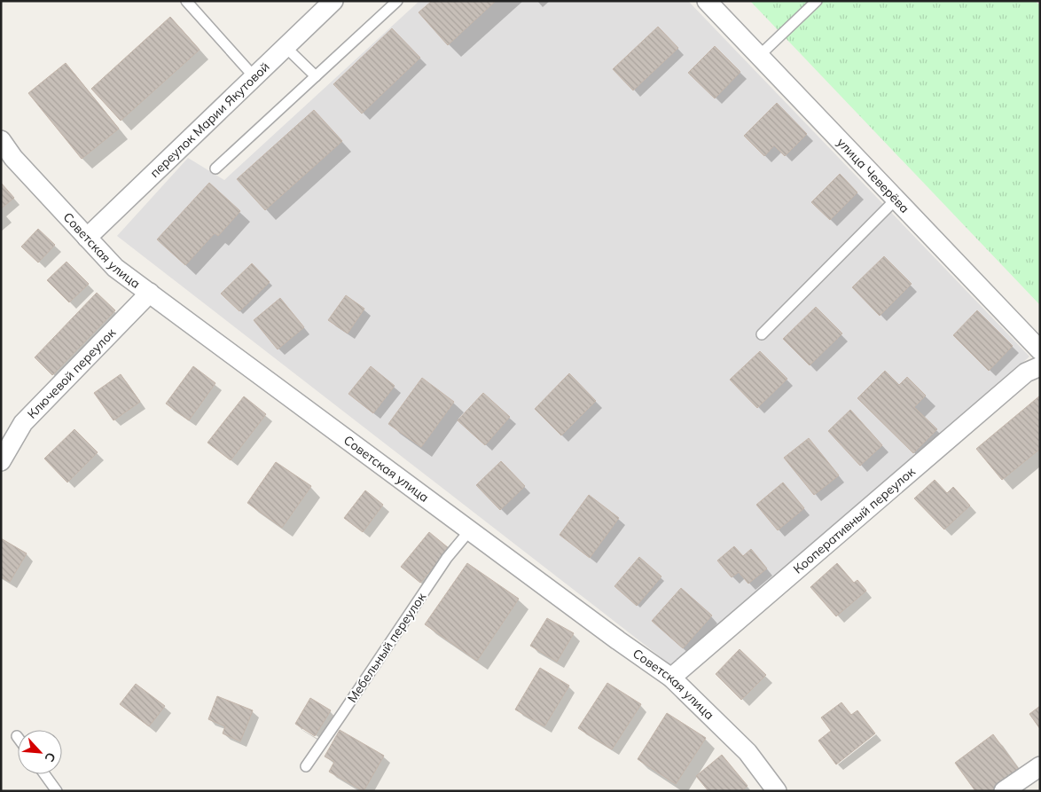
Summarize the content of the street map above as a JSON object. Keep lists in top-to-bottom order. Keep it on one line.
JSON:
{"streets":{"street":["переулок Марии Якутовой","улица Чеверёва","Советская улица","Ключевой переулок","Кооперативный переулок"],"lane":["Мебельный переулок"]},"crossings":[["переулок Марии Якутовой","Советская улица"],["Советская улица","Ключевой переулок"],["Советская улица","Кооперативный переулок"],["Советская улица","Мебельный переулок"]],"north":"bottom right"}
